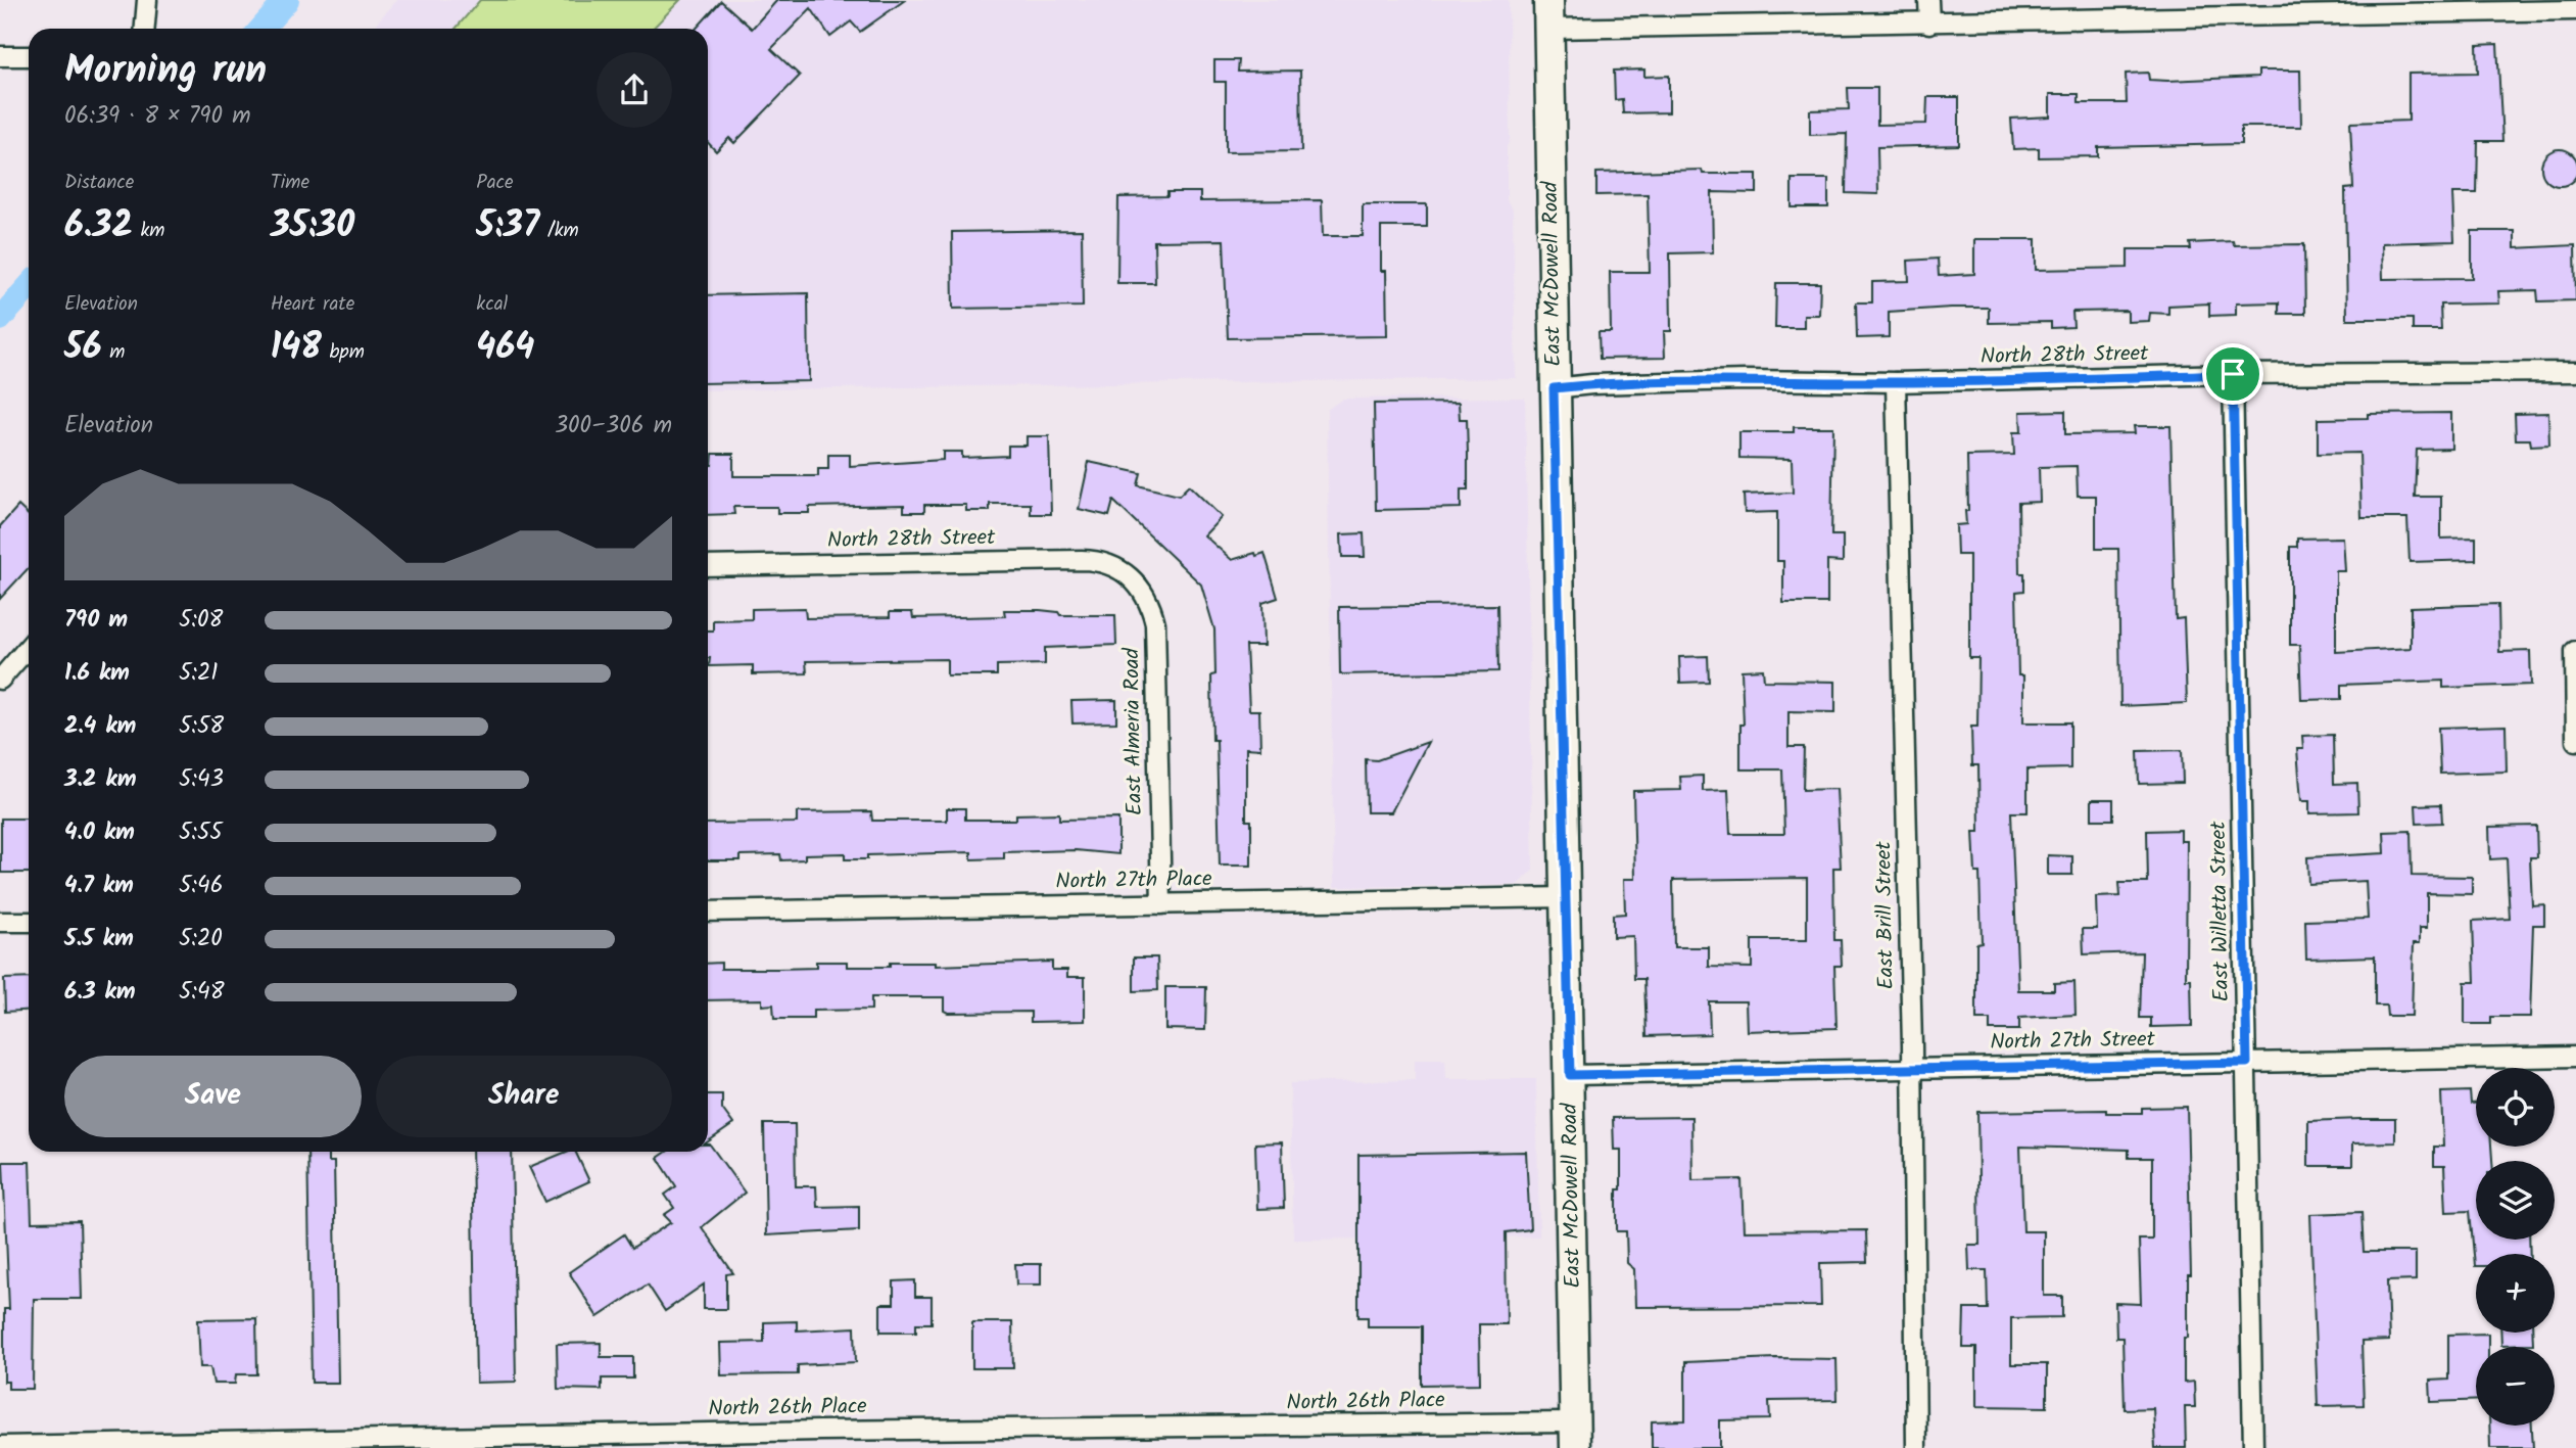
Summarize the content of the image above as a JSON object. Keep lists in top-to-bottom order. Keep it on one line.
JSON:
{"streets":{"main road":["East McDowell Road"],"street":["North 28th Street","East Almeria Road","North 27th Place","East Willetta Street","East Brill Street","North 27th Street","North 26th Place"]},"crossings":[["East McDowell Road","North 28th Street"],["East McDowell Road","North 27th Place"],["East McDowell Road","North 27th Street"],["East McDowell Road","North 26th Place"],["North 28th Street","East Almeria Road"],["North 28th Street","East Willetta Street"],["North 28th Street","East Brill Street"],["East Almeria Road","North 27th Place"],["East Willetta Street","North 27th Street"],["East Brill Street","North 27th Street"]],"page":{"heading":["Morning run","06:39 · 8 × 790 m"],"stats":[["Distance","6.32 km"],["Time","35:30"],["Pace","5:37 /km"],["Elevation","56 m"],["Heart rate","148 bpm"],["kcal","464"]],"chart":["Elevation","300–306 m"],"list":[{"name":"790 m","note":"5:08"},{"name":"1.6 km","note":"5:21"},{"name":"2.4 km","note":"5:58"},{"name":"3.2 km","note":"5:43"},{"name":"4.0 km","note":"5:55"},{"name":"4.7 km","note":"5:46"},{"name":"5.5 km","note":"5:20"},{"name":"6.3 km","note":"5:48"}],"buttons":["Save","Share"],"map_buttons":["+","−"]}}
